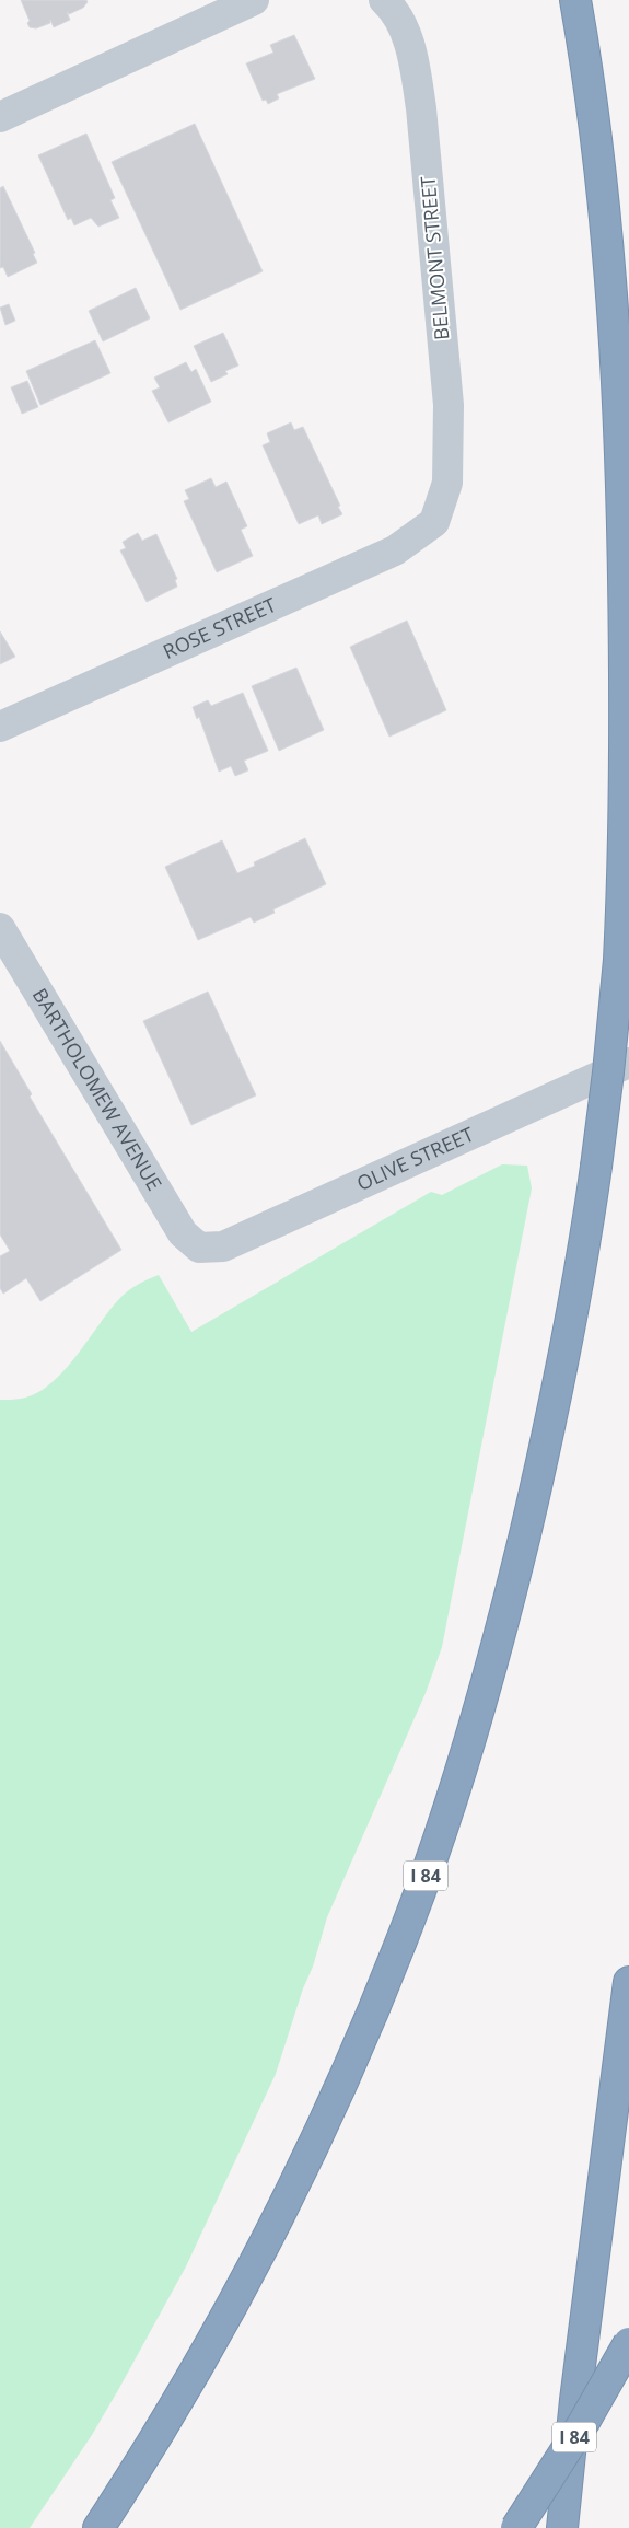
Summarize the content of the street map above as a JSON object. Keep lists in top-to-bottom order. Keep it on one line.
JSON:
{"streets":{"highway":["I 84"],"street":["BELMONT STREET","ROSE STREET","BARTHOLOMEW AVENUE","OLIVE STREET"]},"crossings":[["BELMONT STREET","ROSE STREET"],["BARTHOLOMEW AVENUE","OLIVE STREET"]]}
